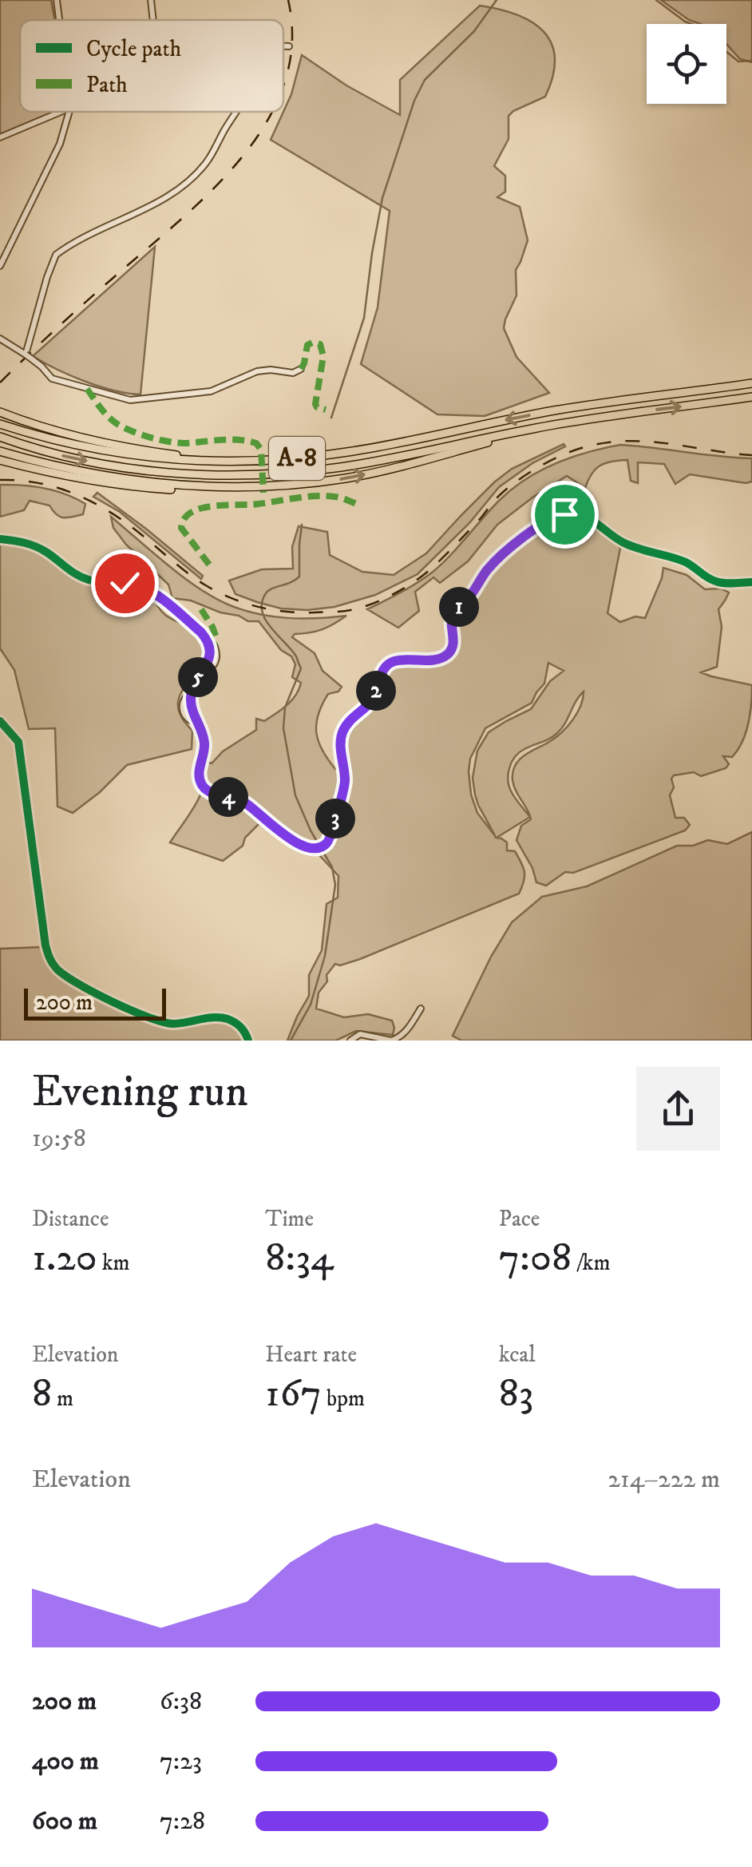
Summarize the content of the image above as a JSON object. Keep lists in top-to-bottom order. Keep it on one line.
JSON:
{"streets":{"highway":["A-8"]},"legend":["Cycle path","Path"],"scale_bar":"200 m","page":{"pins":["1","5","2","4","3"],"scale":"200 m","heading":["Evening run","19:58"],"stats":[["Distance","1.20 km"],["Time","8:34"],["Pace","7:08 /km"],["Elevation","8 m"],["Heart rate","167 bpm"],["kcal","83"]],"chart":["Elevation","214–222 m"],"list":[{"name":"200 m","note":"6:38"},{"name":"400 m","note":"7:23"},{"name":"600 m","note":"7:28"}]}}
